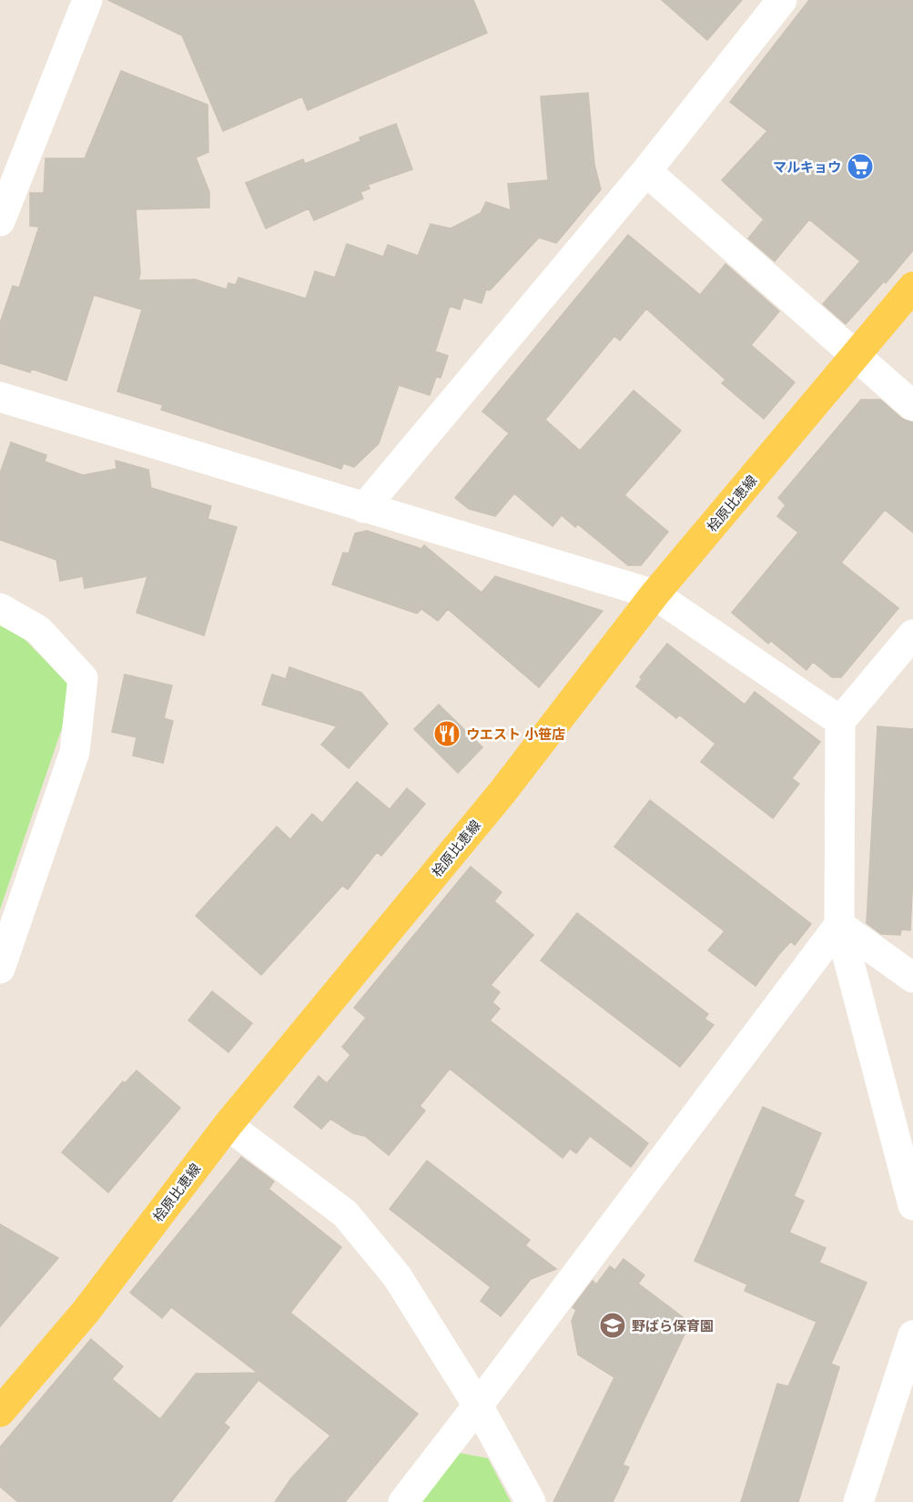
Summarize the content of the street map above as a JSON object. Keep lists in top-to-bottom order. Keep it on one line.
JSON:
{"streets":{"main road":["桧原比恵線"]},"places":{"supermarket":["マルキョウ"],"restaurant":["ウエスト 小笹店"],"school or university":["野ばら保育園"]}}
